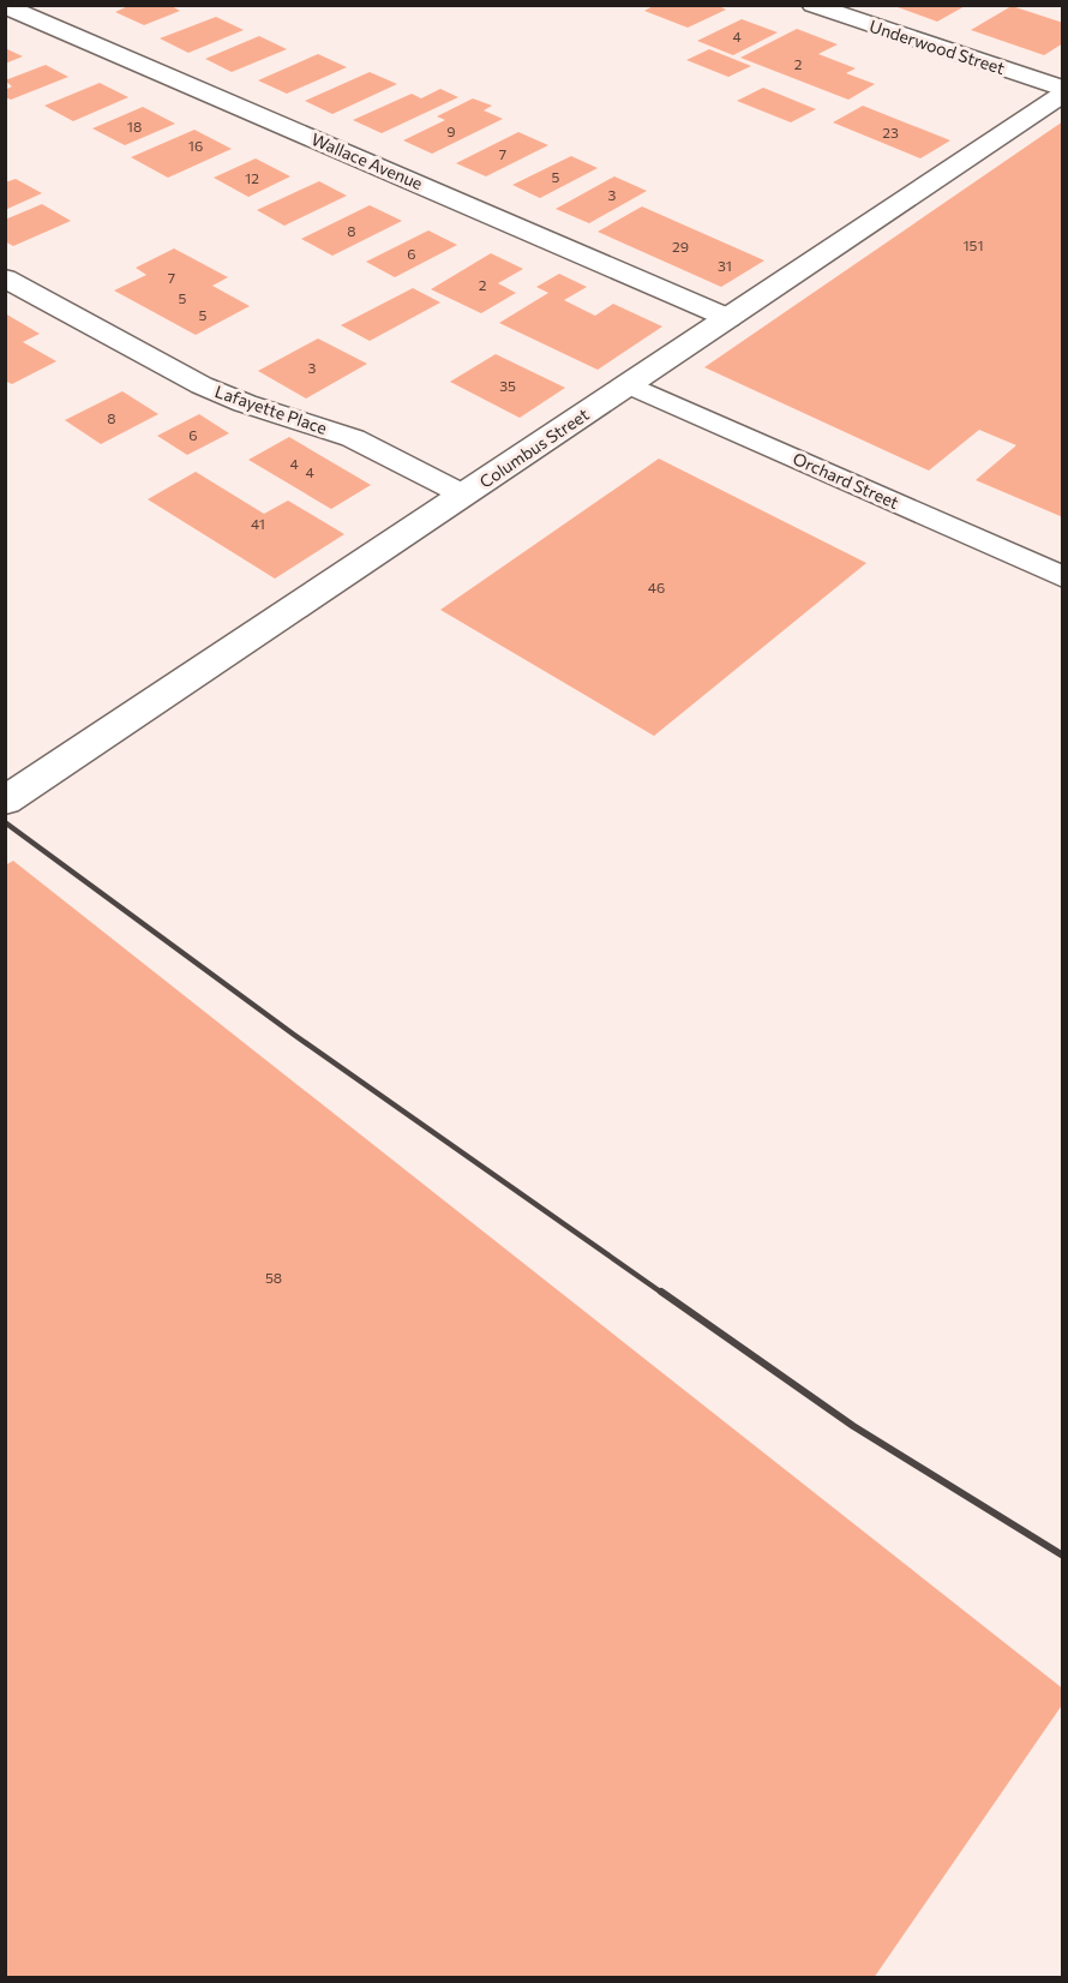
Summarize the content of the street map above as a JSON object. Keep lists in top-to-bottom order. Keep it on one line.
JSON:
{"streets":{"street":["Underwood Street","Wallace Avenue","Lafayette Place","Columbus Street","Orchard Street"]},"crossings":[["Underwood Street","Columbus Street"],["Wallace Avenue","Columbus Street"],["Lafayette Place","Columbus Street"],["Columbus Street","Orchard Street"]],"house_numbers":["4","2","18","9","23","16","7","5","12","3","8","151","29","6","31","7","2","5","5","3","35","8","6","4","4","41","46","58"]}
